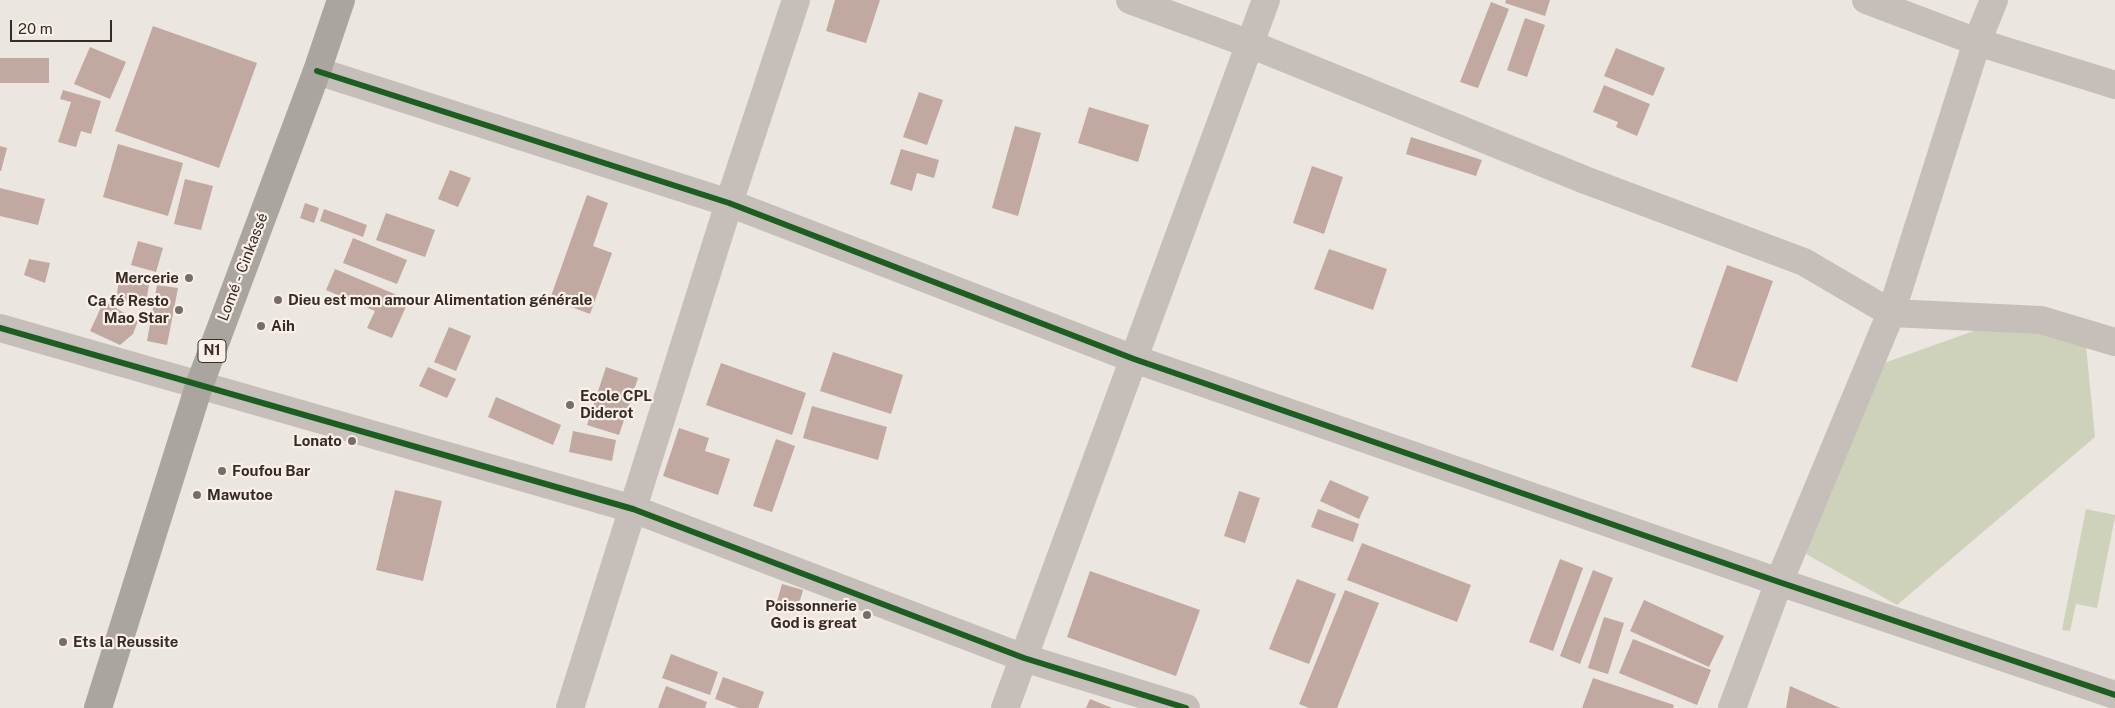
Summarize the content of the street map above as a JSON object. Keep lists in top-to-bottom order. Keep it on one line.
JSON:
{"streets":{"highway":["Lomé - Cinkassé","N1"]},"places":["Mercerie","Dieu est mon amour Alimentation générale","Ca fé Resto Mao Star","Aih","Ecole CPL Diderot","Lonato","Foufou Bar","Mawutoe","Poissonnerie God is great","Ets la Reussite"],"scale_bar":"20 m"}
